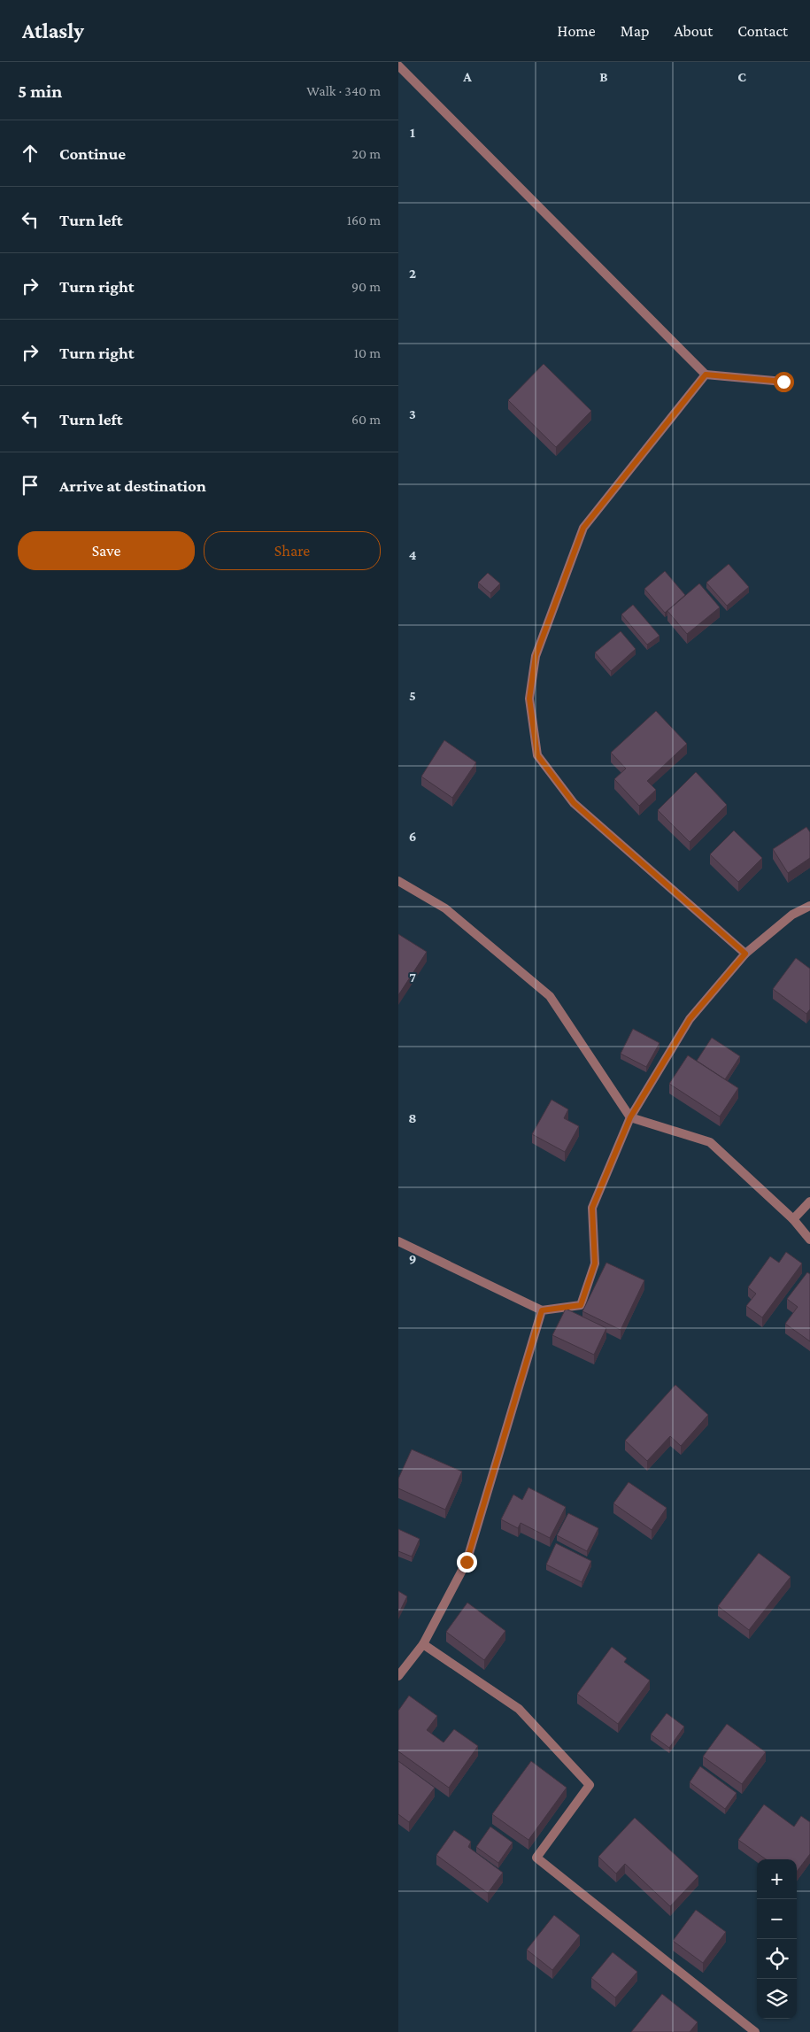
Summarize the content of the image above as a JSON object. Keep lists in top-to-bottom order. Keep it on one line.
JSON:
{"page":{"header":"Atlasly","nav":["Home","Map","About","Contact"],"heading":["5 min","Walk · 340 m"],"list":[["Continue","20 m"],["Turn left","160 m"],["Turn right","90 m"],["Turn right","10 m"],["Turn left","60 m"],"Arrive at destination"],"buttons":["Save","Share"],"map_buttons":["+","−"]},"grid":{"columns":["A","B","C"],"rows":["1","2","3","4","5","6","7","8","9"]}}
